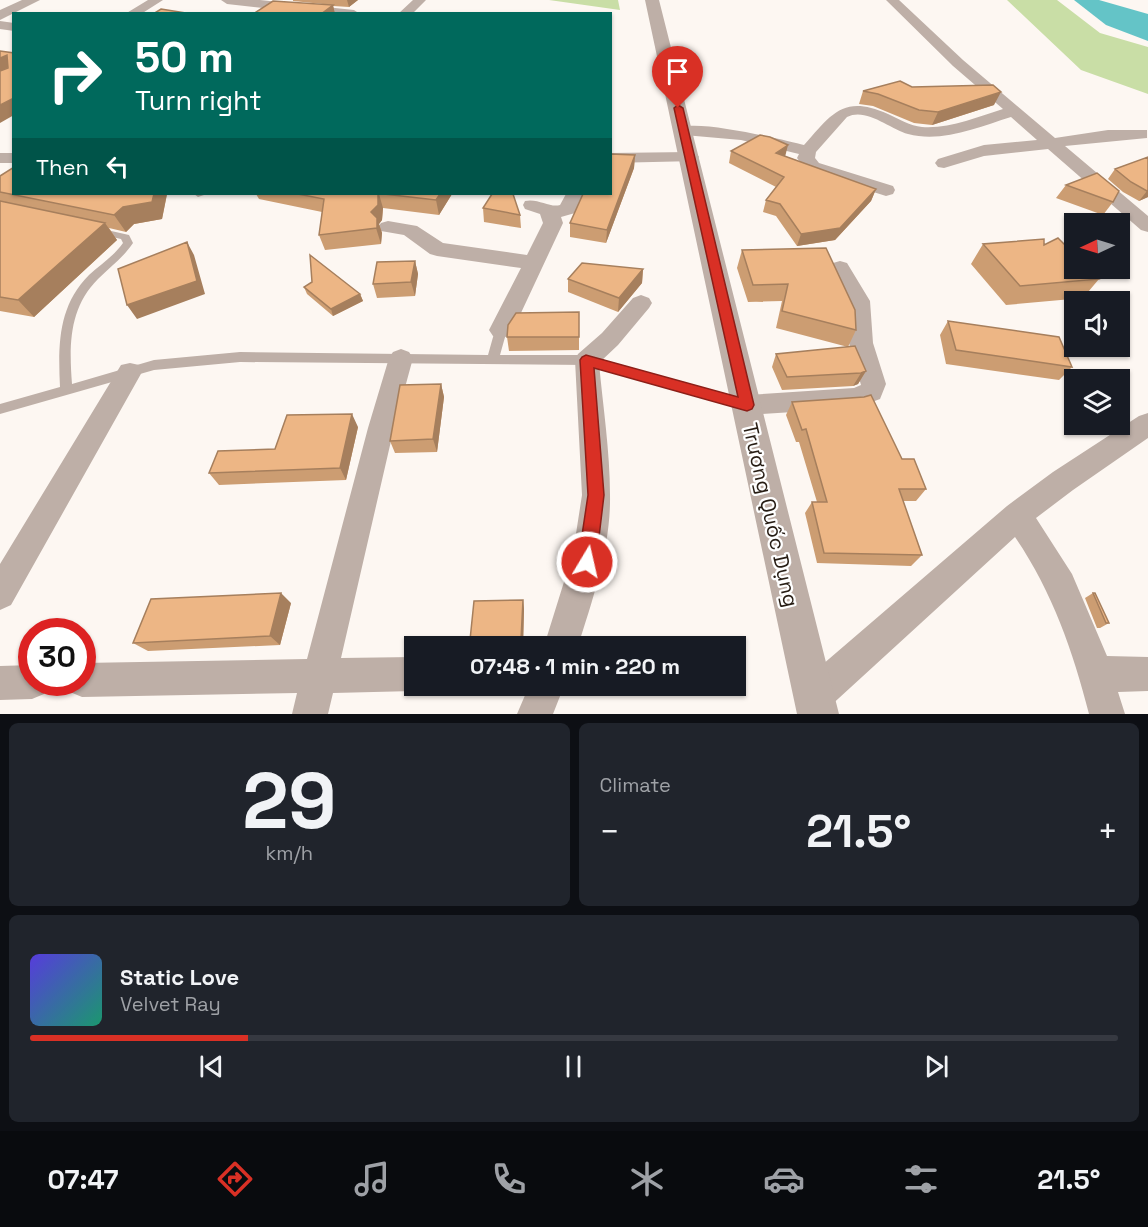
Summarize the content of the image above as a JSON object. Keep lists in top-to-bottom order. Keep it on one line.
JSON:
{"streets":{"street":["Trương Quốc Dụng"]},"north":"left","page":{"turn":["50 m","Turn right"],"then":"Then","limit":"30","trip":"07:48 · 1 min · 220 m","tile":[["29","km/h"],"Climate"],"heat":["−","21.5°","+"],"song":["Static Love","Velvet Ray"],"tabs":["07:47","21.5°"]}}
